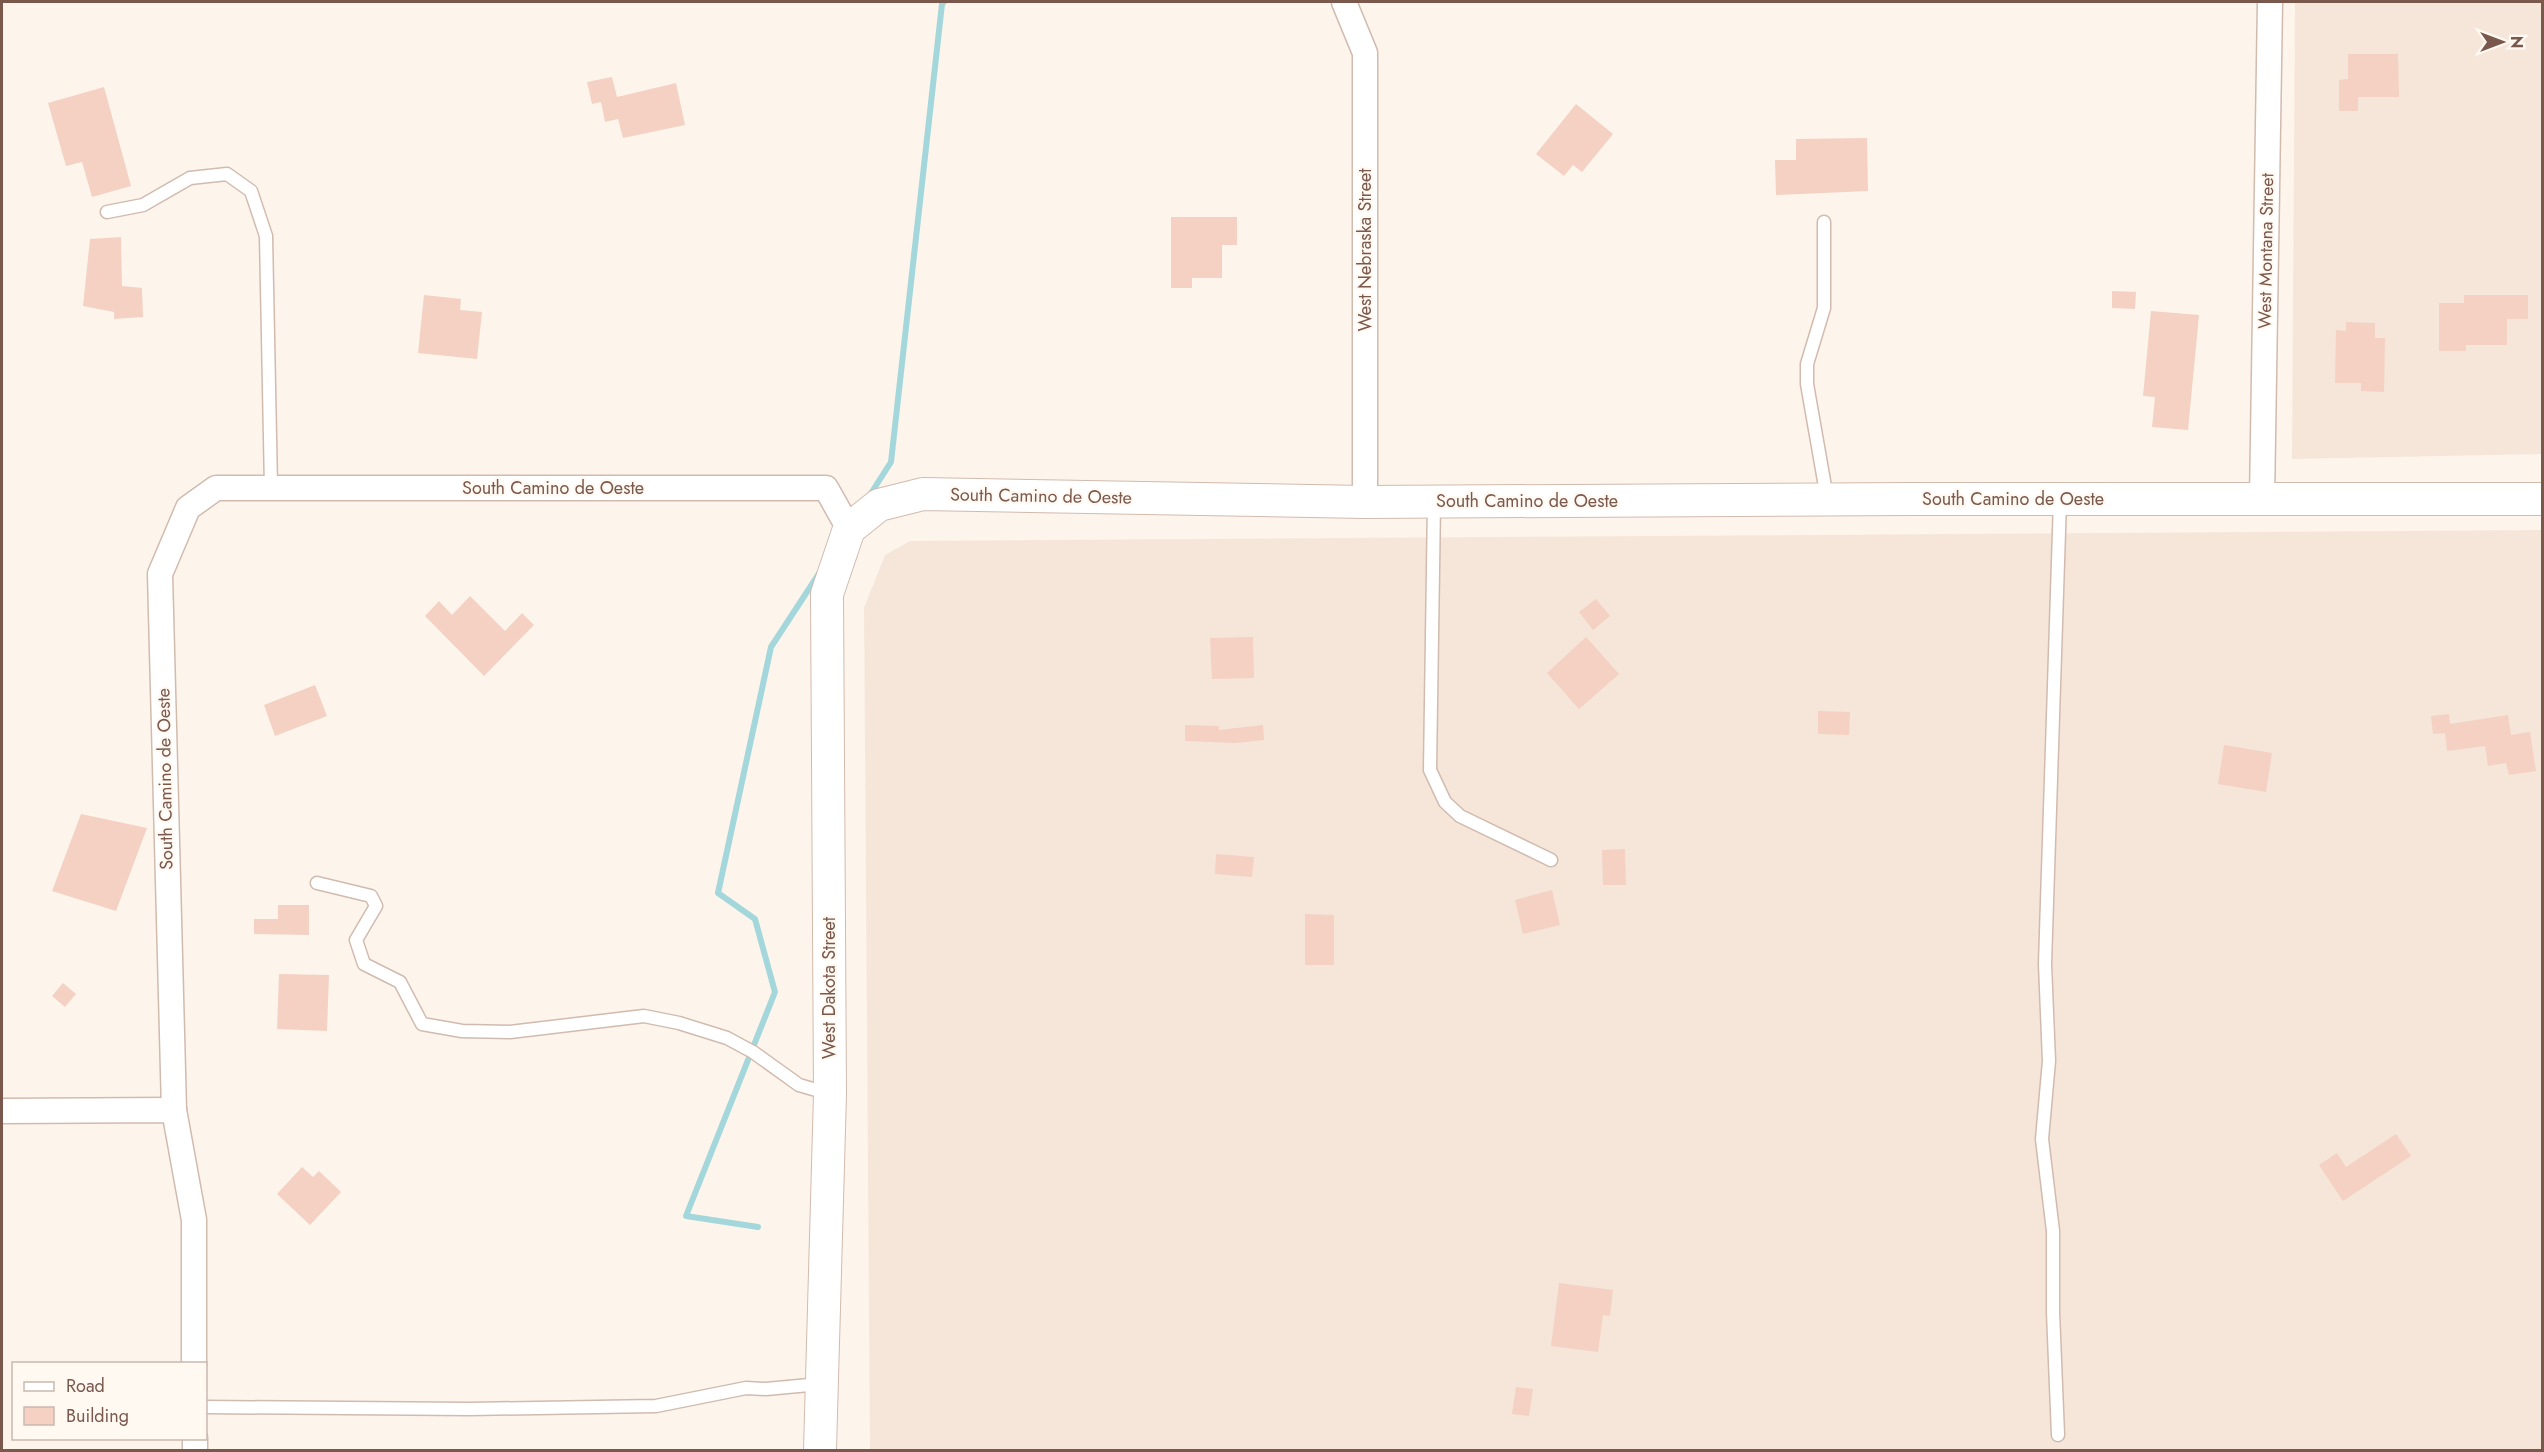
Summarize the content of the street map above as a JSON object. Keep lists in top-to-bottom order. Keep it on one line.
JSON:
{"streets":{"street":["West Nebraska Street","West Montana Street","South Camino de Oeste","West Dakota Street"]},"crossings":[["West Nebraska Street","South Camino de Oeste"],["West Montana Street","South Camino de Oeste"],["South Camino de Oeste","West Dakota Street"]],"legend":["Road","Building"],"north":"right"}
